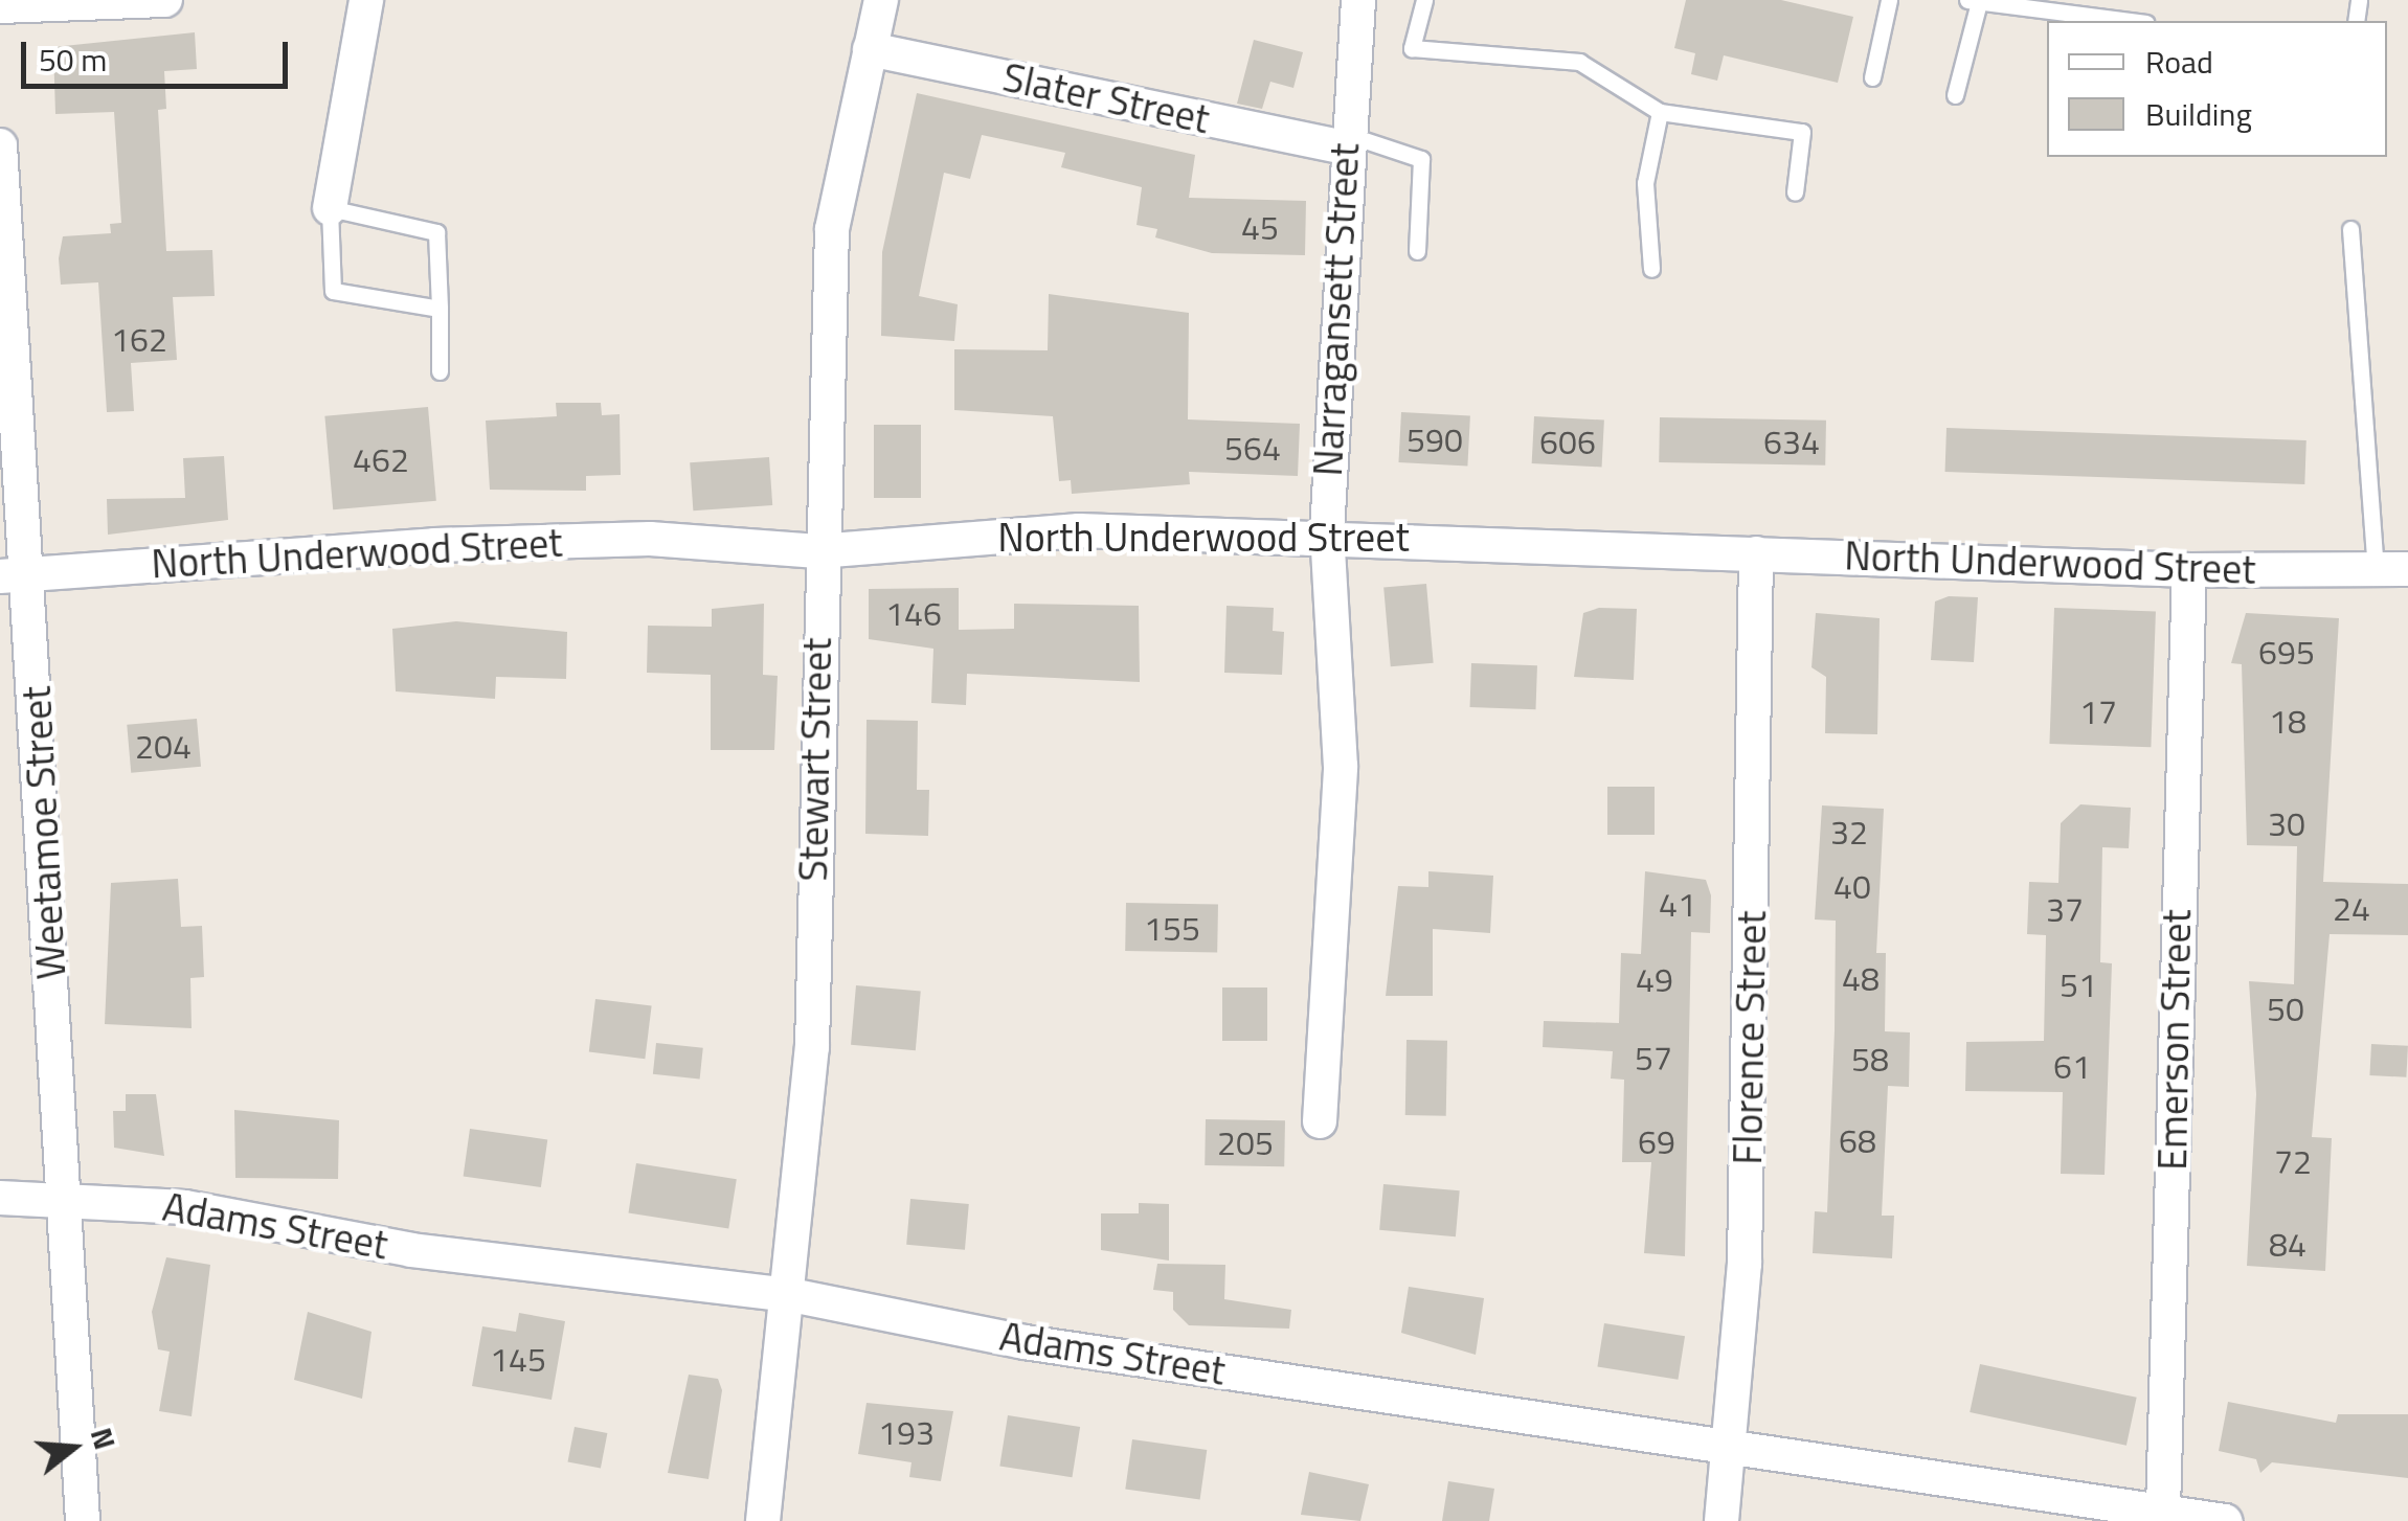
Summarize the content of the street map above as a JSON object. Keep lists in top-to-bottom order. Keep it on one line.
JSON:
{"streets":{"street":["Slater Street","Narragansett Street","North Underwood Street","Stewart Street","Weetamoe Street","Florence Street","Emerson Street","Adams Street"]},"crossings":[["Slater Street","Narragansett Street"],["Slater Street","Stewart Street"],["Narragansett Street","North Underwood Street"],["North Underwood Street","Stewart Street"],["North Underwood Street","Weetamoe Street"],["North Underwood Street","Florence Street"],["North Underwood Street","Emerson Street"],["Stewart Street","Adams Street"],["Weetamoe Street","Adams Street"],["Florence Street","Adams Street"],["Emerson Street","Adams Street"]],"house_numbers":["45","162","590","606","634","564","462","146","695","17","18","204","30","32","40","41","24","37","155","48","49","51","50","57","58","61","68","69","205","72","84","145","193"],"legend":["Road","Building"],"scale_bar":"50 m","north":"right"}
